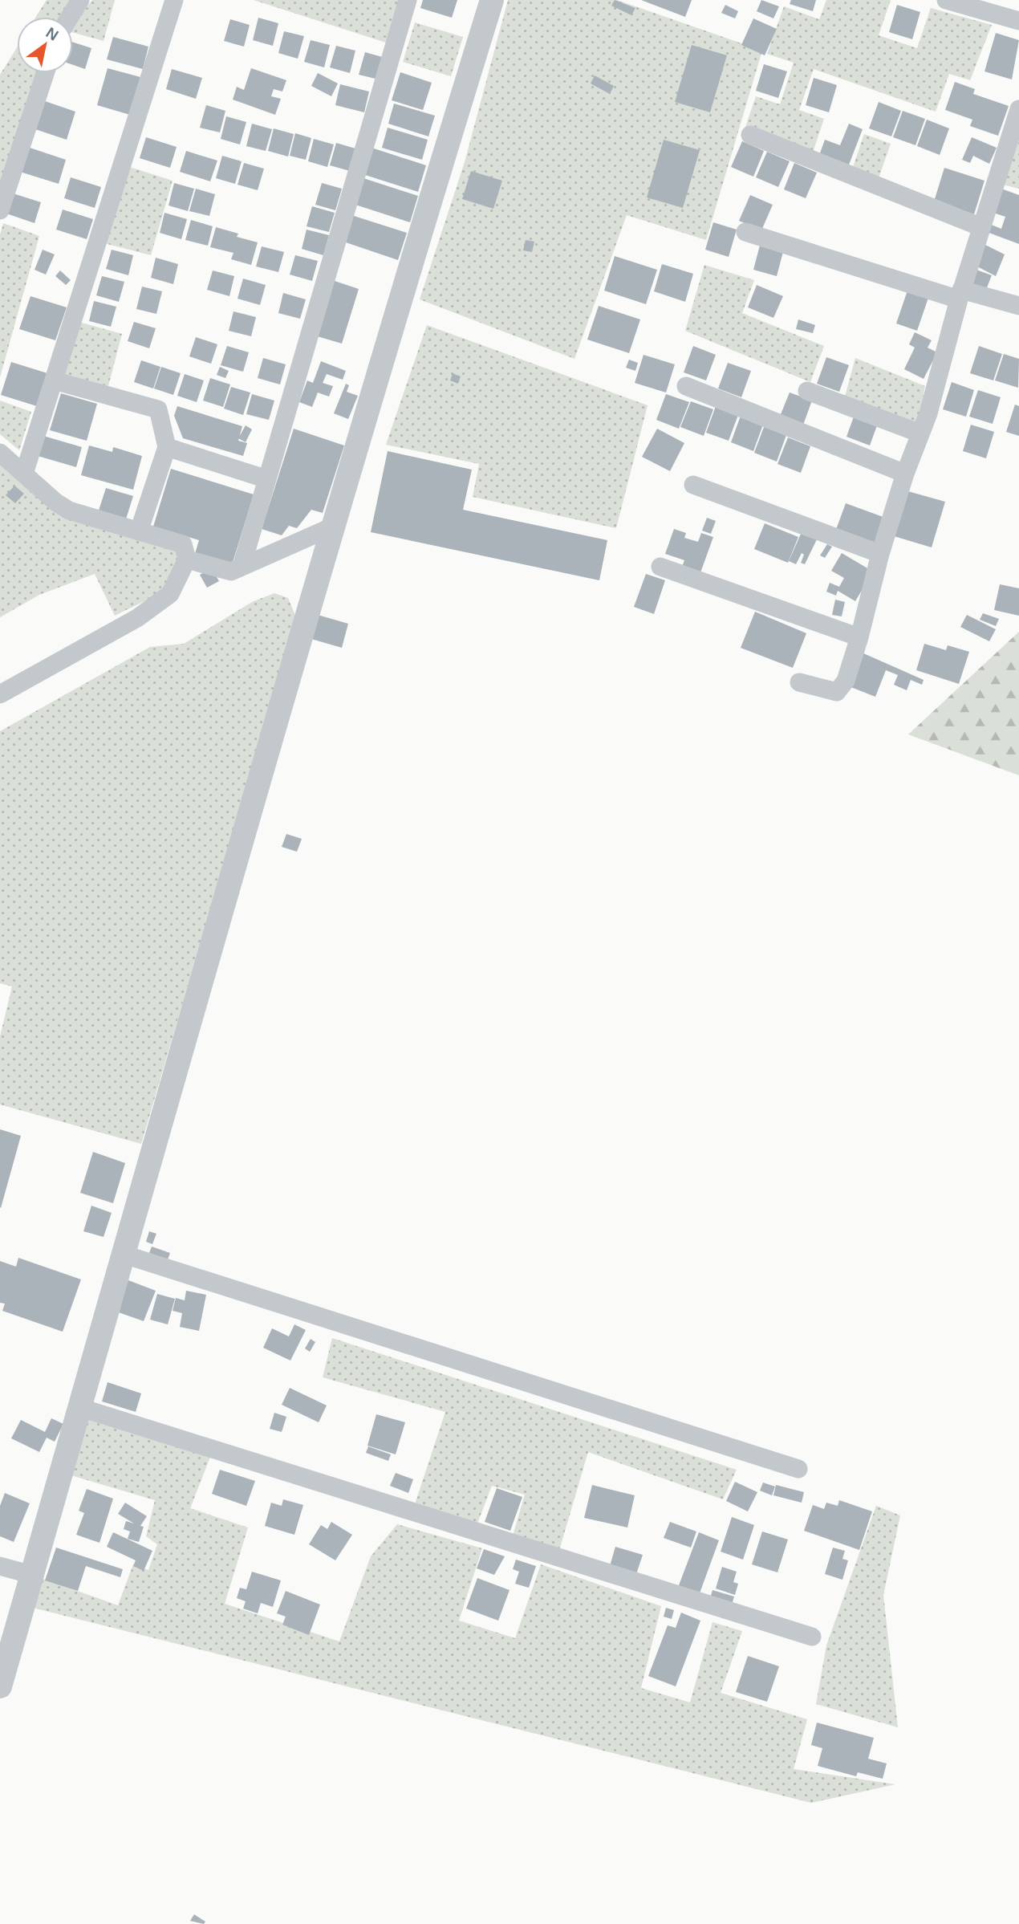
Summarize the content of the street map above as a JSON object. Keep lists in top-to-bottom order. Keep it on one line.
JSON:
{"north":"top right"}
